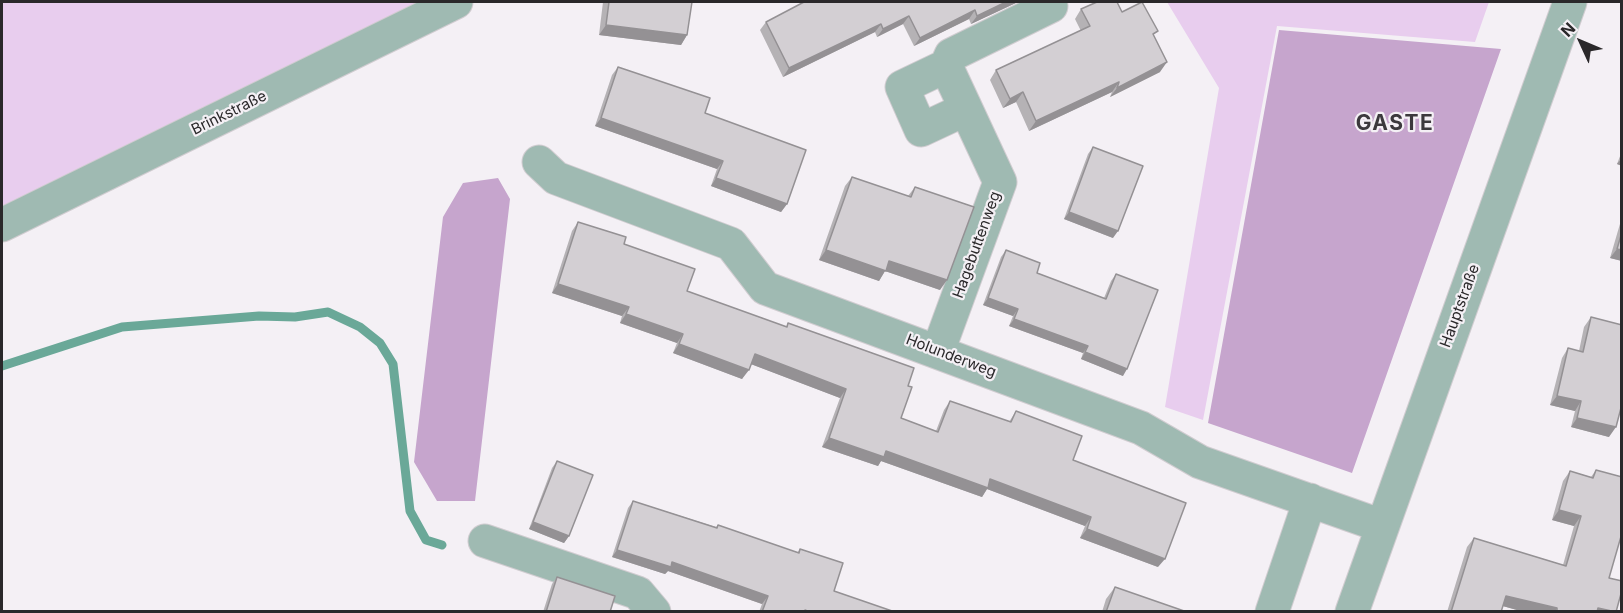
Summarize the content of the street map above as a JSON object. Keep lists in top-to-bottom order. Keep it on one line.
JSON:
{"streets":{"street":["Brinkstraße","Hagebuttenweg","Hauptstraße","Holunderweg"]},"crossings":[["Hagebuttenweg","Holunderweg"],["Hauptstraße","Holunderweg"]],"districts":["GASTE"],"north":"top left"}
